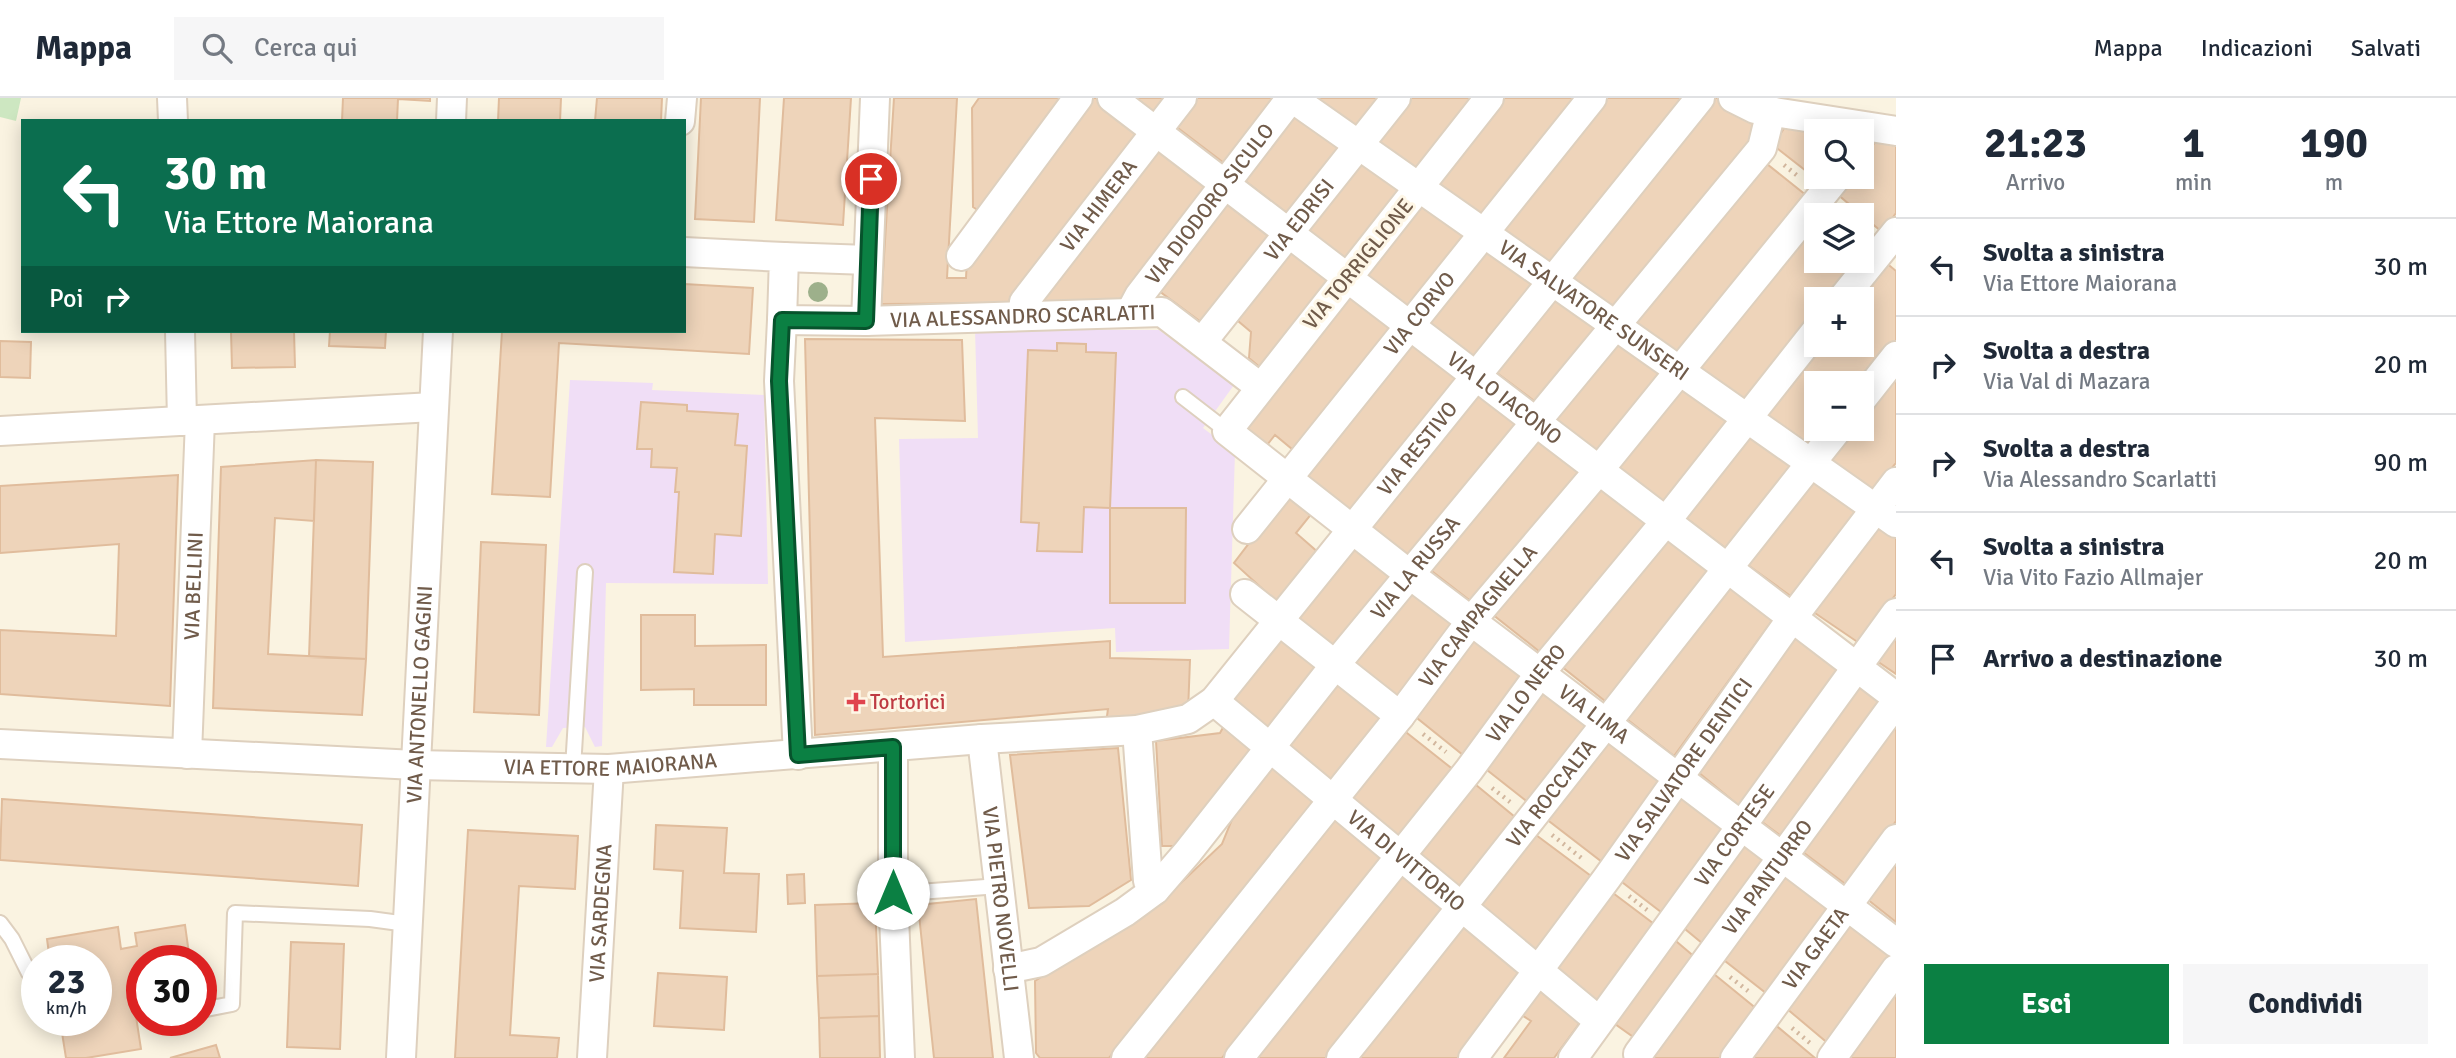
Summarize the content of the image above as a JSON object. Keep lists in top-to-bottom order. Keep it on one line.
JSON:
{"streets":{"street":["VIA DIODORO SICULO","VIA HIMERA","VIA EDRISI","VIA TORRIGLIONE","VIA SALVATORE SUNSERI","VIA CORVO","VIA ALESSANDRO SCARLATTI","VIA LO IACONO","VIA RESTIVO","VIA LA RUSSA","VIA BELLINI","VIA CAMPAGNELLA","VIA LO NERO","VIA ANTONELLO GAGINI","VIA LIMA","VIA ETTORE MAIORANA","VIA SALVATORE DENTICI","VIA ROCCALTA","VIA CORTESE","VIA DI VITTORIO","VIA PANTURRO","VIA PIETRO NOVELLI","VIA SARDEGNA","VIA GAETA"]},"crossings":[["VIA DIODORO SICULO","VIA SALVATORE SUNSERI"],["VIA DIODORO SICULO","VIA ALESSANDRO SCARLATTI"],["VIA DIODORO SICULO","VIA LO IACONO"],["VIA HIMERA","VIA ALESSANDRO SCARLATTI"],["VIA HIMERA","VIA LO IACONO"],["VIA EDRISI","VIA SALVATORE SUNSERI"],["VIA EDRISI","VIA ALESSANDRO SCARLATTI"],["VIA EDRISI","VIA LO IACONO"],["VIA TORRIGLIONE","VIA SALVATORE SUNSERI"],["VIA TORRIGLIONE","VIA ALESSANDRO SCARLATTI"],["VIA TORRIGLIONE","VIA LO IACONO"],["VIA TORRIGLIONE","VIA LIMA"],["VIA SALVATORE SUNSERI","VIA CORVO"],["VIA SALVATORE SUNSERI","VIA RESTIVO"],["VIA SALVATORE SUNSERI","VIA LA RUSSA"],["VIA SALVATORE SUNSERI","VIA CAMPAGNELLA"],["VIA SALVATORE SUNSERI","VIA LO NERO"],["VIA SALVATORE SUNSERI","VIA SALVATORE DENTICI"],["VIA SALVATORE SUNSERI","VIA ROCCALTA"],["VIA CORVO","VIA LO IACONO"],["VIA CORVO","VIA LIMA"],["VIA LO IACONO","VIA RESTIVO"],["VIA LO IACONO","VIA LA RUSSA"],["VIA LO IACONO","VIA CAMPAGNELLA"],["VIA LO IACONO","VIA LO NERO"],["VIA LO IACONO","VIA SALVATORE DENTICI"],["VIA LO IACONO","VIA ROCCALTA"],["VIA LO IACONO","VIA CORTESE"],["VIA LO IACONO","VIA PANTURRO"],["VIA RESTIVO","VIA LIMA"],["VIA RESTIVO","VIA ETTORE MAIORANA"],["VIA RESTIVO","VIA DI VITTORIO"],["VIA LA RUSSA","VIA LIMA"],["VIA LA RUSSA","VIA DI VITTORIO"],["VIA LA RUSSA","VIA PIETRO NOVELLI"],["VIA BELLINI","VIA ETTORE MAIORANA"],["VIA CAMPAGNELLA","VIA LIMA"],["VIA CAMPAGNELLA","VIA DI VITTORIO"],["VIA LO NERO","VIA LIMA"],["VIA LO NERO","VIA DI VITTORIO"],["VIA ANTONELLO GAGINI","VIA ETTORE MAIORANA"],["VIA LIMA","VIA SALVATORE DENTICI"],["VIA LIMA","VIA ROCCALTA"],["VIA LIMA","VIA CORTESE"],["VIA LIMA","VIA PANTURRO"],["VIA LIMA","VIA GAETA"],["VIA ETTORE MAIORANA","VIA DI VITTORIO"],["VIA ETTORE MAIORANA","VIA PIETRO NOVELLI"],["VIA ETTORE MAIORANA","VIA SARDEGNA"],["VIA SALVATORE DENTICI","VIA DI VITTORIO"],["VIA ROCCALTA","VIA DI VITTORIO"],["VIA CORTESE","VIA DI VITTORIO"]],"places":{"health":["Tortorici"]},"page":{"header":"Mappa","search":"Cerca qui","nav":["Mappa","Indicazioni","Salvati"],"eta":["21:23","Arrivo","1","min","190","m"],"map_buttons":["+","−"],"turn":["30 m","Via Ettore Maiorana"],"list":[{"name":"Svolta a sinistra","note":"Via Ettore Maiorana","value":"30 m"},{"name":"Svolta a destra","note":"Via Val di Mazara","value":"20 m"},{"name":"Svolta a destra","note":"Via Alessandro Scarlatti","value":"90 m"},{"name":"Svolta a sinistra","note":"Via Vito Fazio Allmajer","value":"20 m"},{"name":"Arrivo a destinazione","value":"30 m"}],"then":"Poi","speed":"23 km/h","limit":"30","buttons":["Esci","Condividi"]}}
